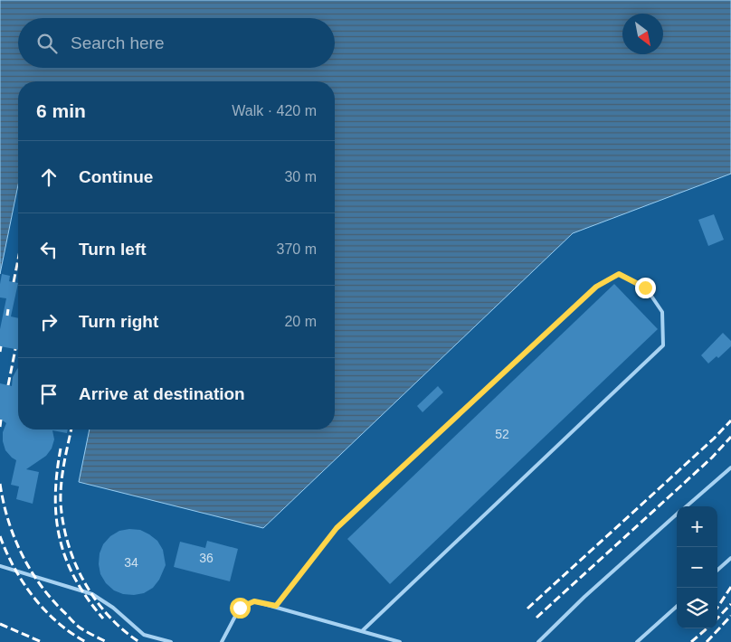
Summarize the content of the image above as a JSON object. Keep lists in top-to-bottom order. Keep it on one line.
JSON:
{"house_numbers":["52","36","34"],"north":"bottom right","page":{"search":"Search here","heading":["6 min","Walk · 420 m"],"list":[["Continue","30 m"],["Turn left","370 m"],["Turn right","20 m"],"Arrive at destination"],"map_buttons":["+","−"]}}
